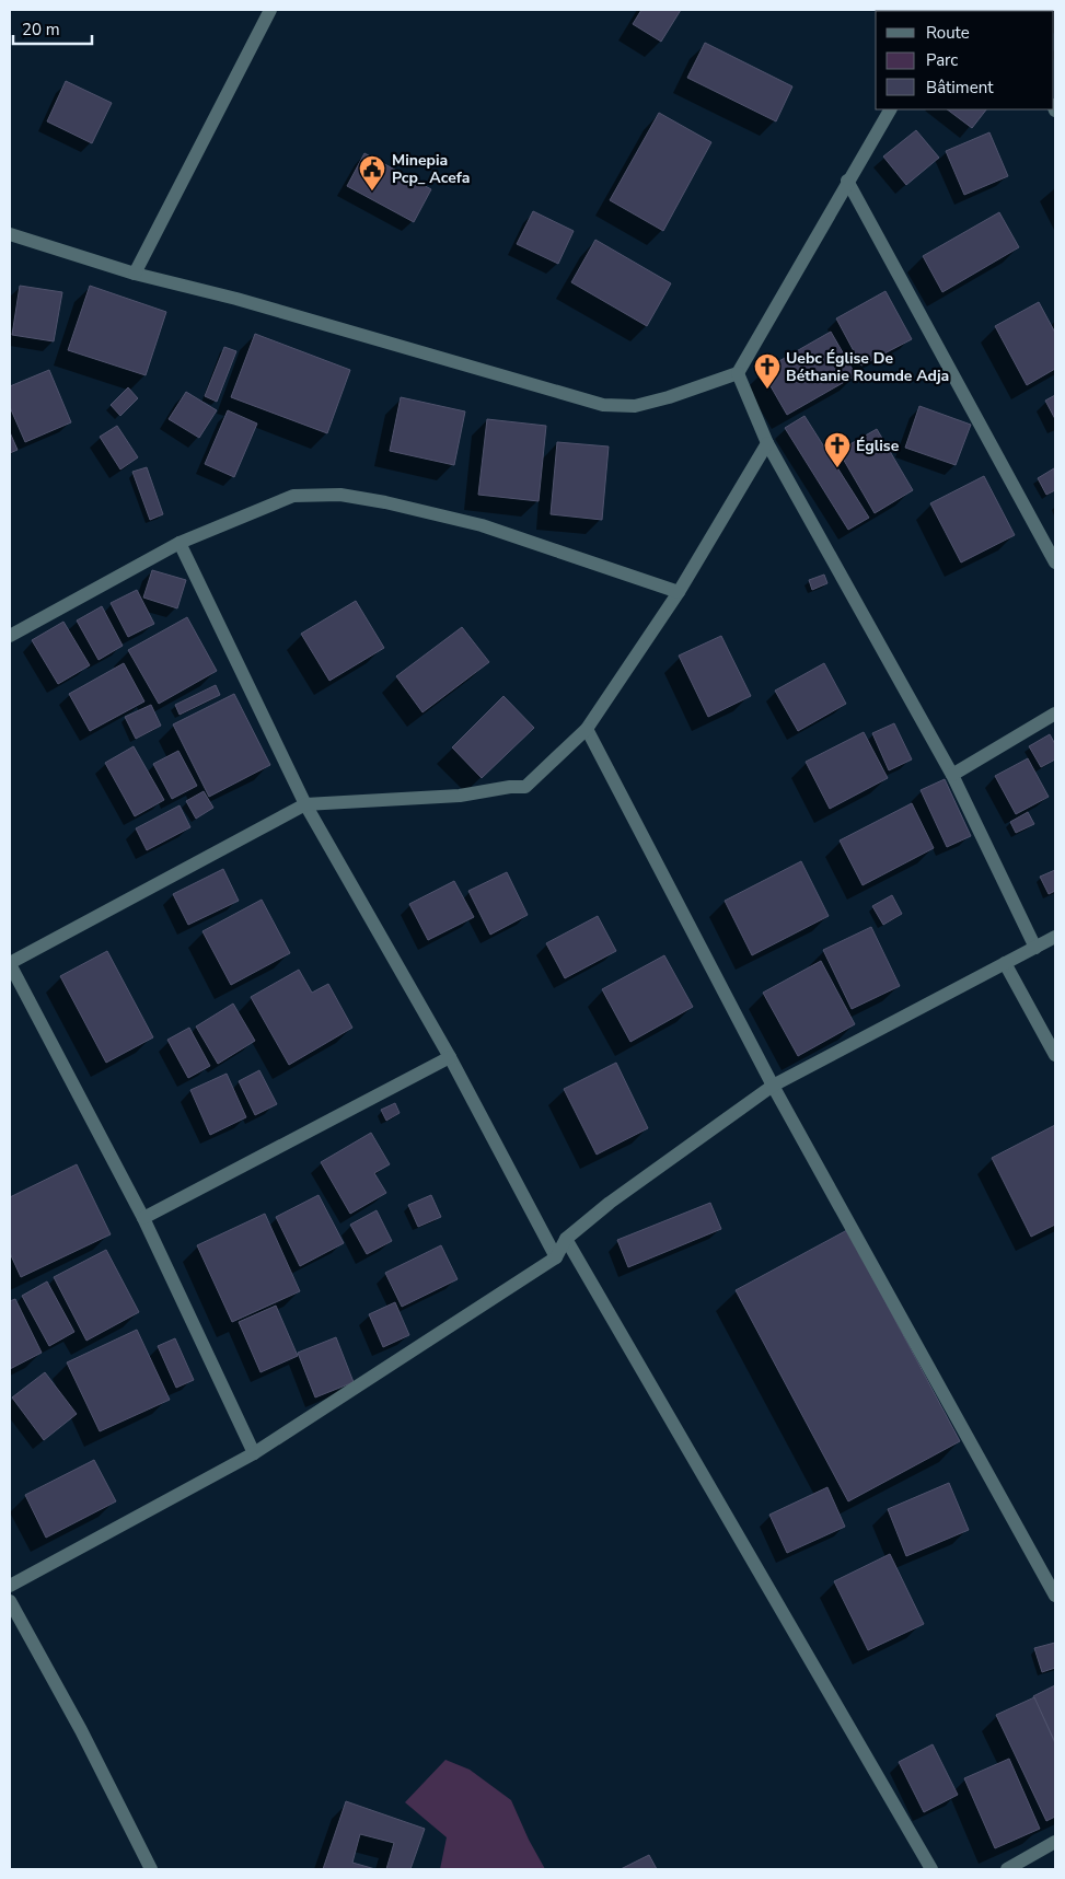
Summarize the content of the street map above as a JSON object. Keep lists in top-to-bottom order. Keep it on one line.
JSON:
{"places":{"public building":["Minepia Pcp_ Acefa"],"church":["Uebc Église De Béthanie Roumde Adja","Église"]},"legend":["Route","Parc","Bâtiment"],"scale_bar":"20 m"}
